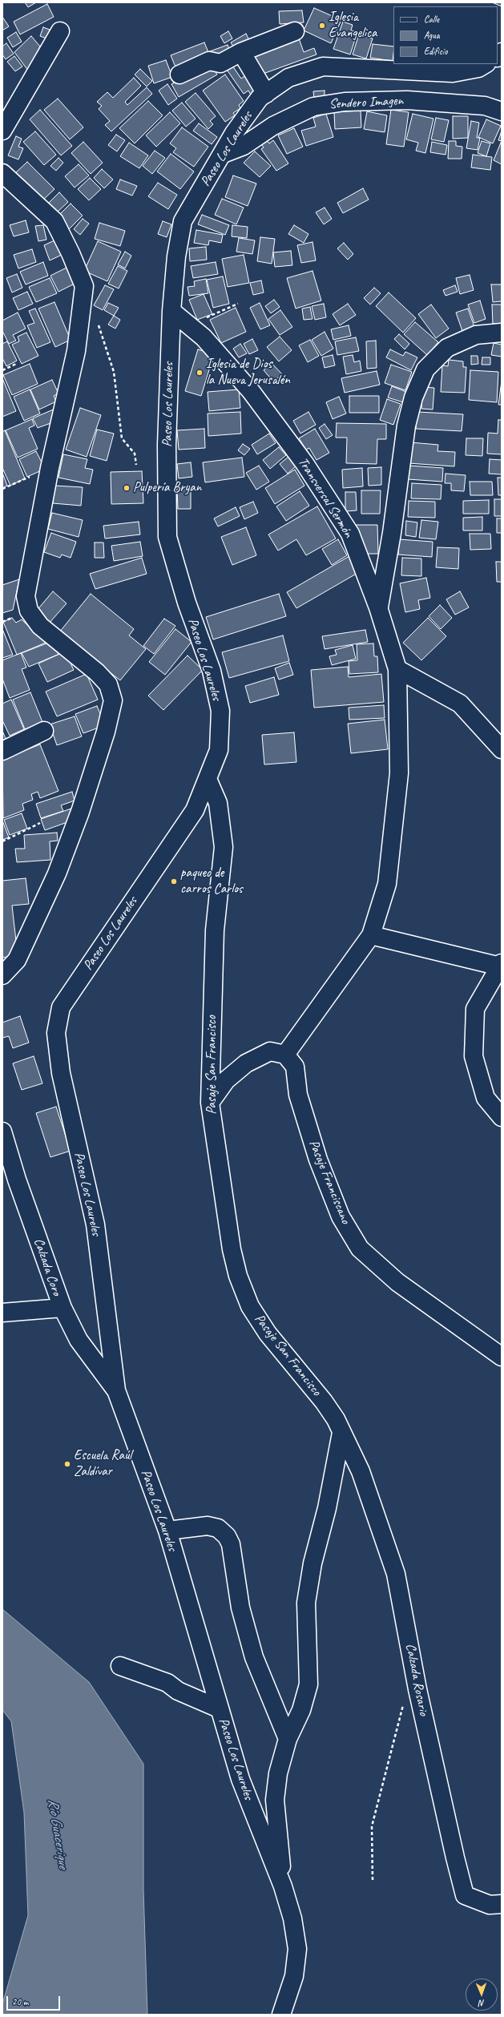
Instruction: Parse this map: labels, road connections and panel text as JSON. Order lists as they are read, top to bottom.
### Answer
{
  "streets": {
    "street": [
      "Sendero Imagen",
      "Paseo Los Laureles",
      "Transversal Sermón",
      "Pasaje San Francisco",
      "Pasaje Franciscano",
      "Calzada Coro",
      "Calzada Rosario"
    ]
  },
  "crossings": [
    ["Sendero Imagen", "Paseo Los Laureles"],
    ["Paseo Los Laureles", "Transversal Sermón"],
    ["Paseo Los Laureles", "Pasaje San Francisco"],
    ["Paseo Los Laureles", "Calzada Coro"],
    ["Transversal Sermón", "Pasaje Franciscano"],
    ["Pasaje San Francisco", "Calzada Rosario"]
  ],
  "water": ["Río Guacerique"],
  "places": [
    "Iglesia Evangelica",
    "Iglesia de Dios la Nueva Jerusalén",
    "Pulpería Bryan",
    "paqueo de carros Carlos",
    "Escuela Raúl Zaldívar"
  ],
  "legend": ["Calle", "Agua", "Edificio"],
  "scale_bar": "20 m",
  "north": "bottom"
}
